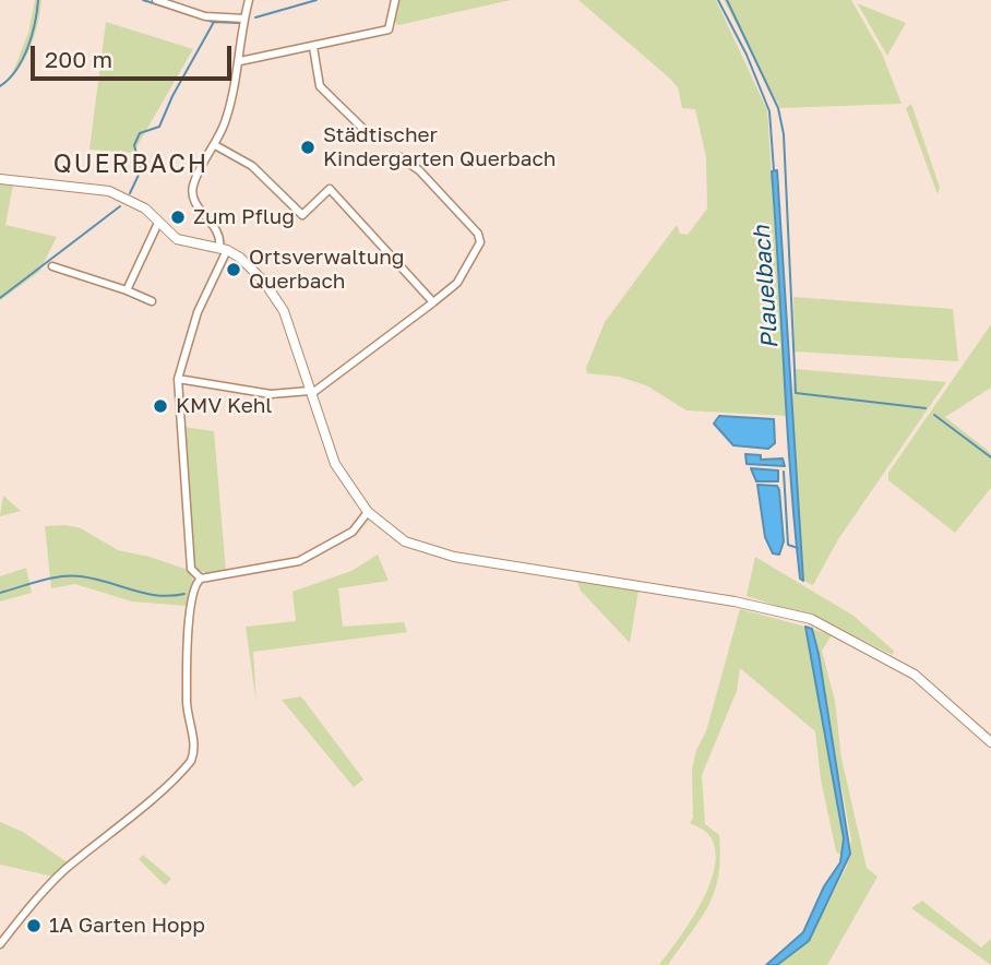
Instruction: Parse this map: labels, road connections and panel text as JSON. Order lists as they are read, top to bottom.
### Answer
{
  "districts": ["QUERBACH"],
  "water": ["Plauelbach"],
  "places": [
    "Städtischer Kindergarten Querbach",
    "Zum Pflug",
    "Ortsverwaltung Querbach",
    "KMV Kehl",
    "1A Garten Hopp"
  ],
  "scale_bar": "200 m"
}
